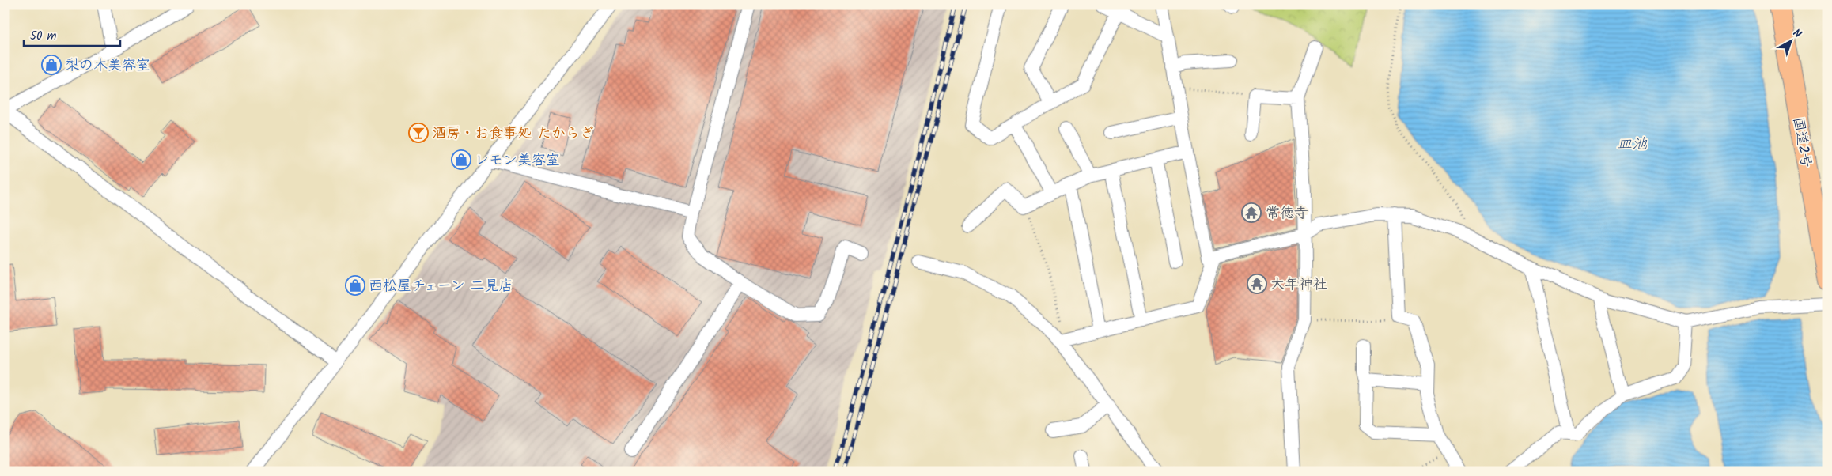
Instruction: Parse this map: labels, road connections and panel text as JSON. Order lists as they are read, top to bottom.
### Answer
{
  "streets": {
    "highway": ["国道2号"]
  },
  "water": ["皿池"],
  "places": {
    "shop": ["梨の木美容室", "レモン美容室", "西松屋チェーン 二見店"],
    "bar": ["酒房・お食事処 たからぎ"],
    "temple": ["常徳寺", "大年神社"]
  },
  "scale_bar": "50 m",
  "north": "top right"
}
